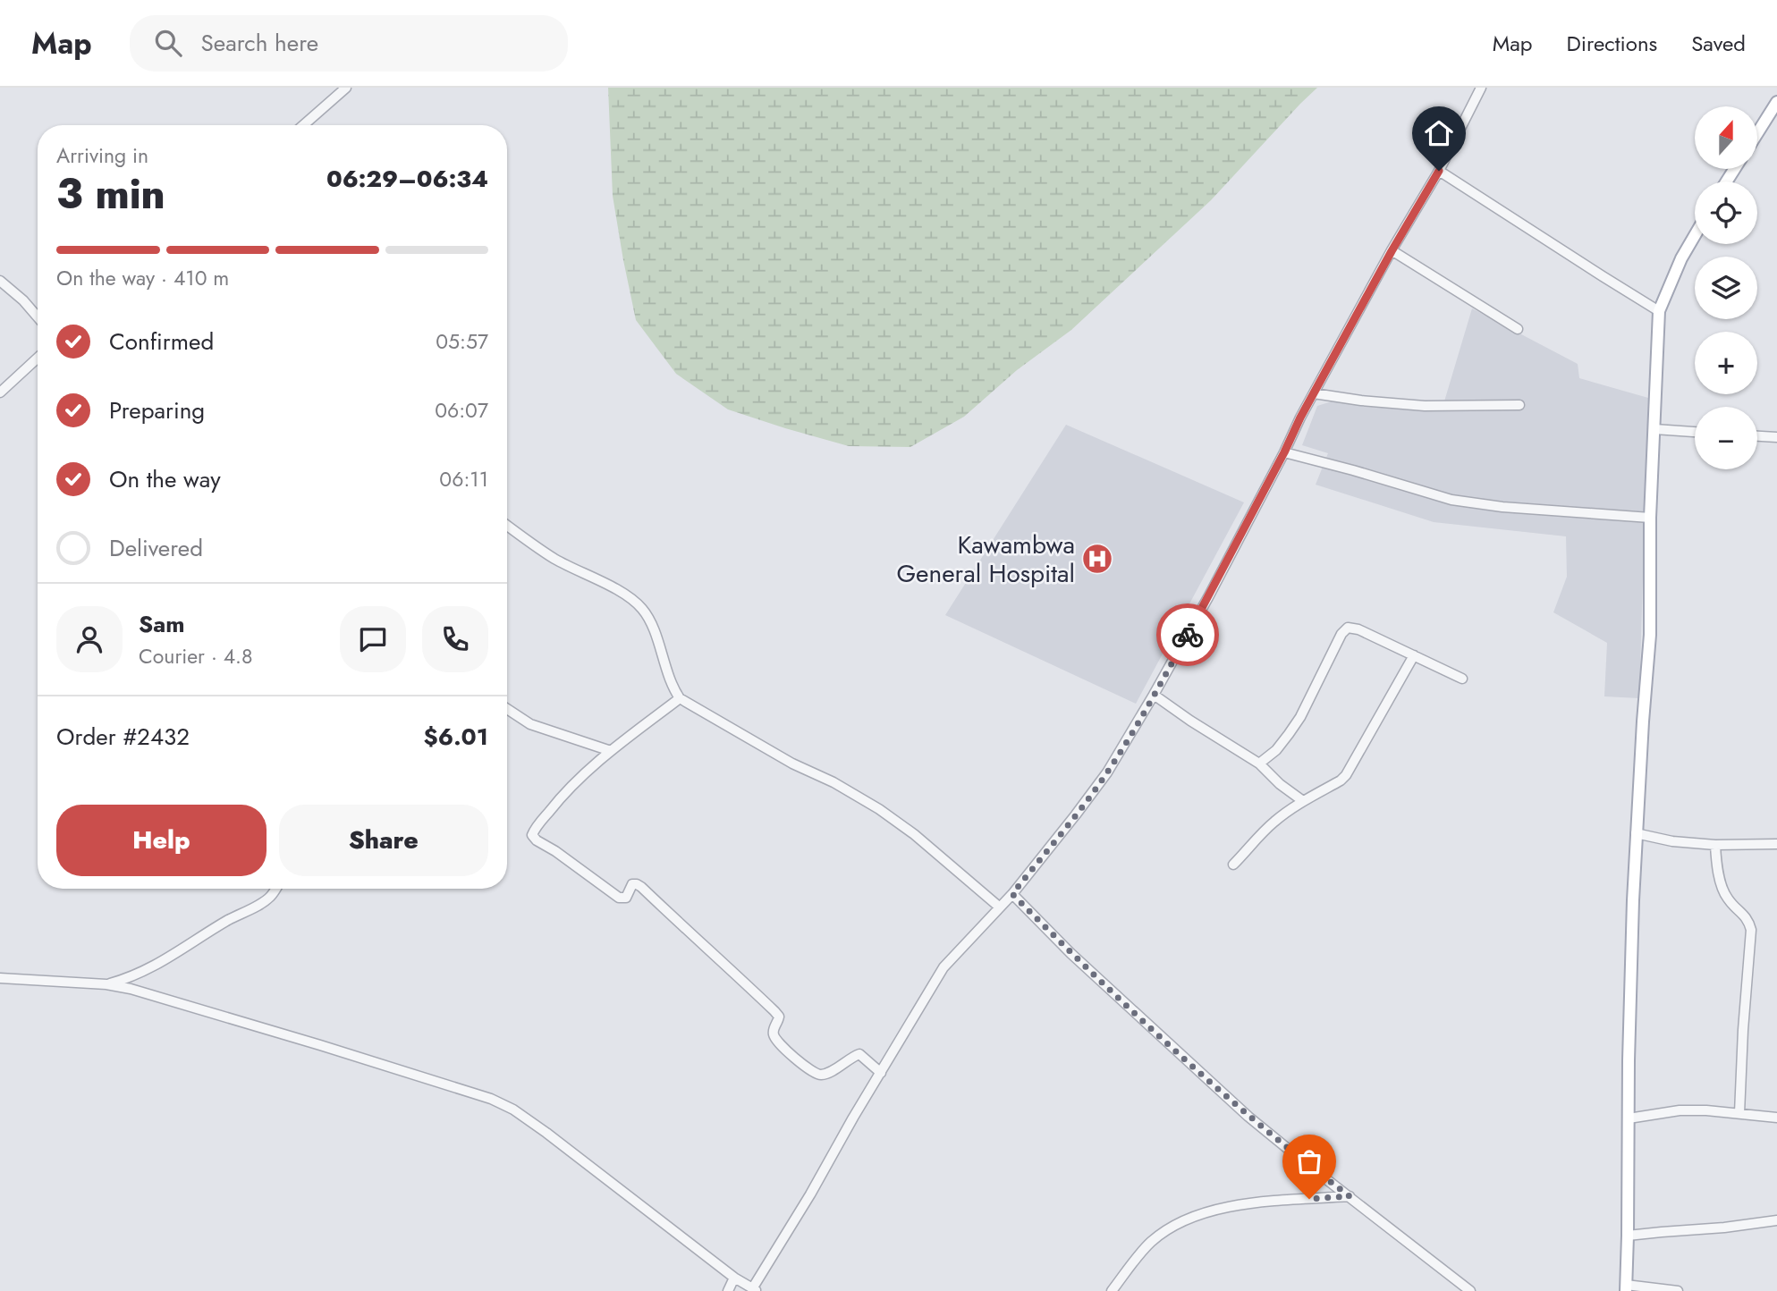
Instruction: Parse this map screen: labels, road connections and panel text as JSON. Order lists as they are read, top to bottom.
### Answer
{
  "places": {
    "hospital": ["Kawambwa General Hospital"]
  },
  "north": "top",
  "page": {
    "header": "Map",
    "search": "Search here",
    "nav": ["Map", "Directions", "Saved"],
    "map_buttons": ["+", "−"],
    "heading": ["3 min", "Arriving in", "06:29–06:34"],
    "panel": [
      "Sam",
      "Courier · 4.8",
      "Order #2432",
      "$6.01"
    ],
    "bar": "On the way · 410 m",
    "list": [
      ["Confirmed", "05:57"],
      ["Preparing", "06:07"],
      ["On the way", "06:11"],
      "Delivered"
    ],
    "buttons": ["Help", "Share"]
  }
}
